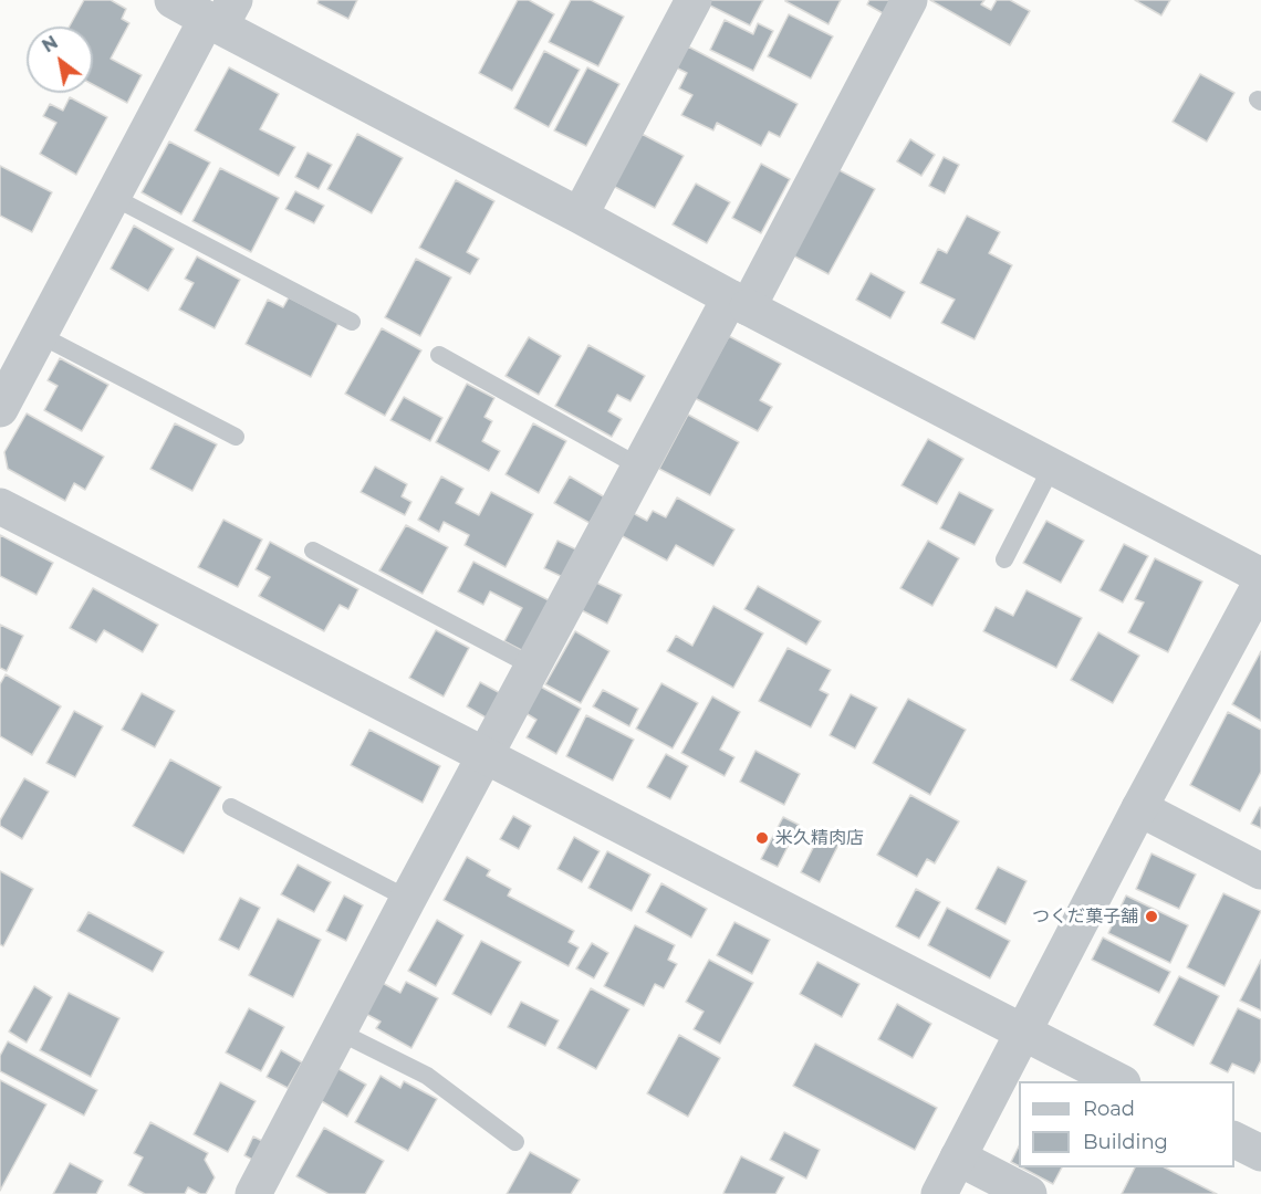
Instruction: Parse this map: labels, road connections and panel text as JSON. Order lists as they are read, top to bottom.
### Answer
{
  "places": ["米久精肉店", "つくだ菓子舗"],
  "legend": ["Road", "Building"],
  "north": "top left"
}
